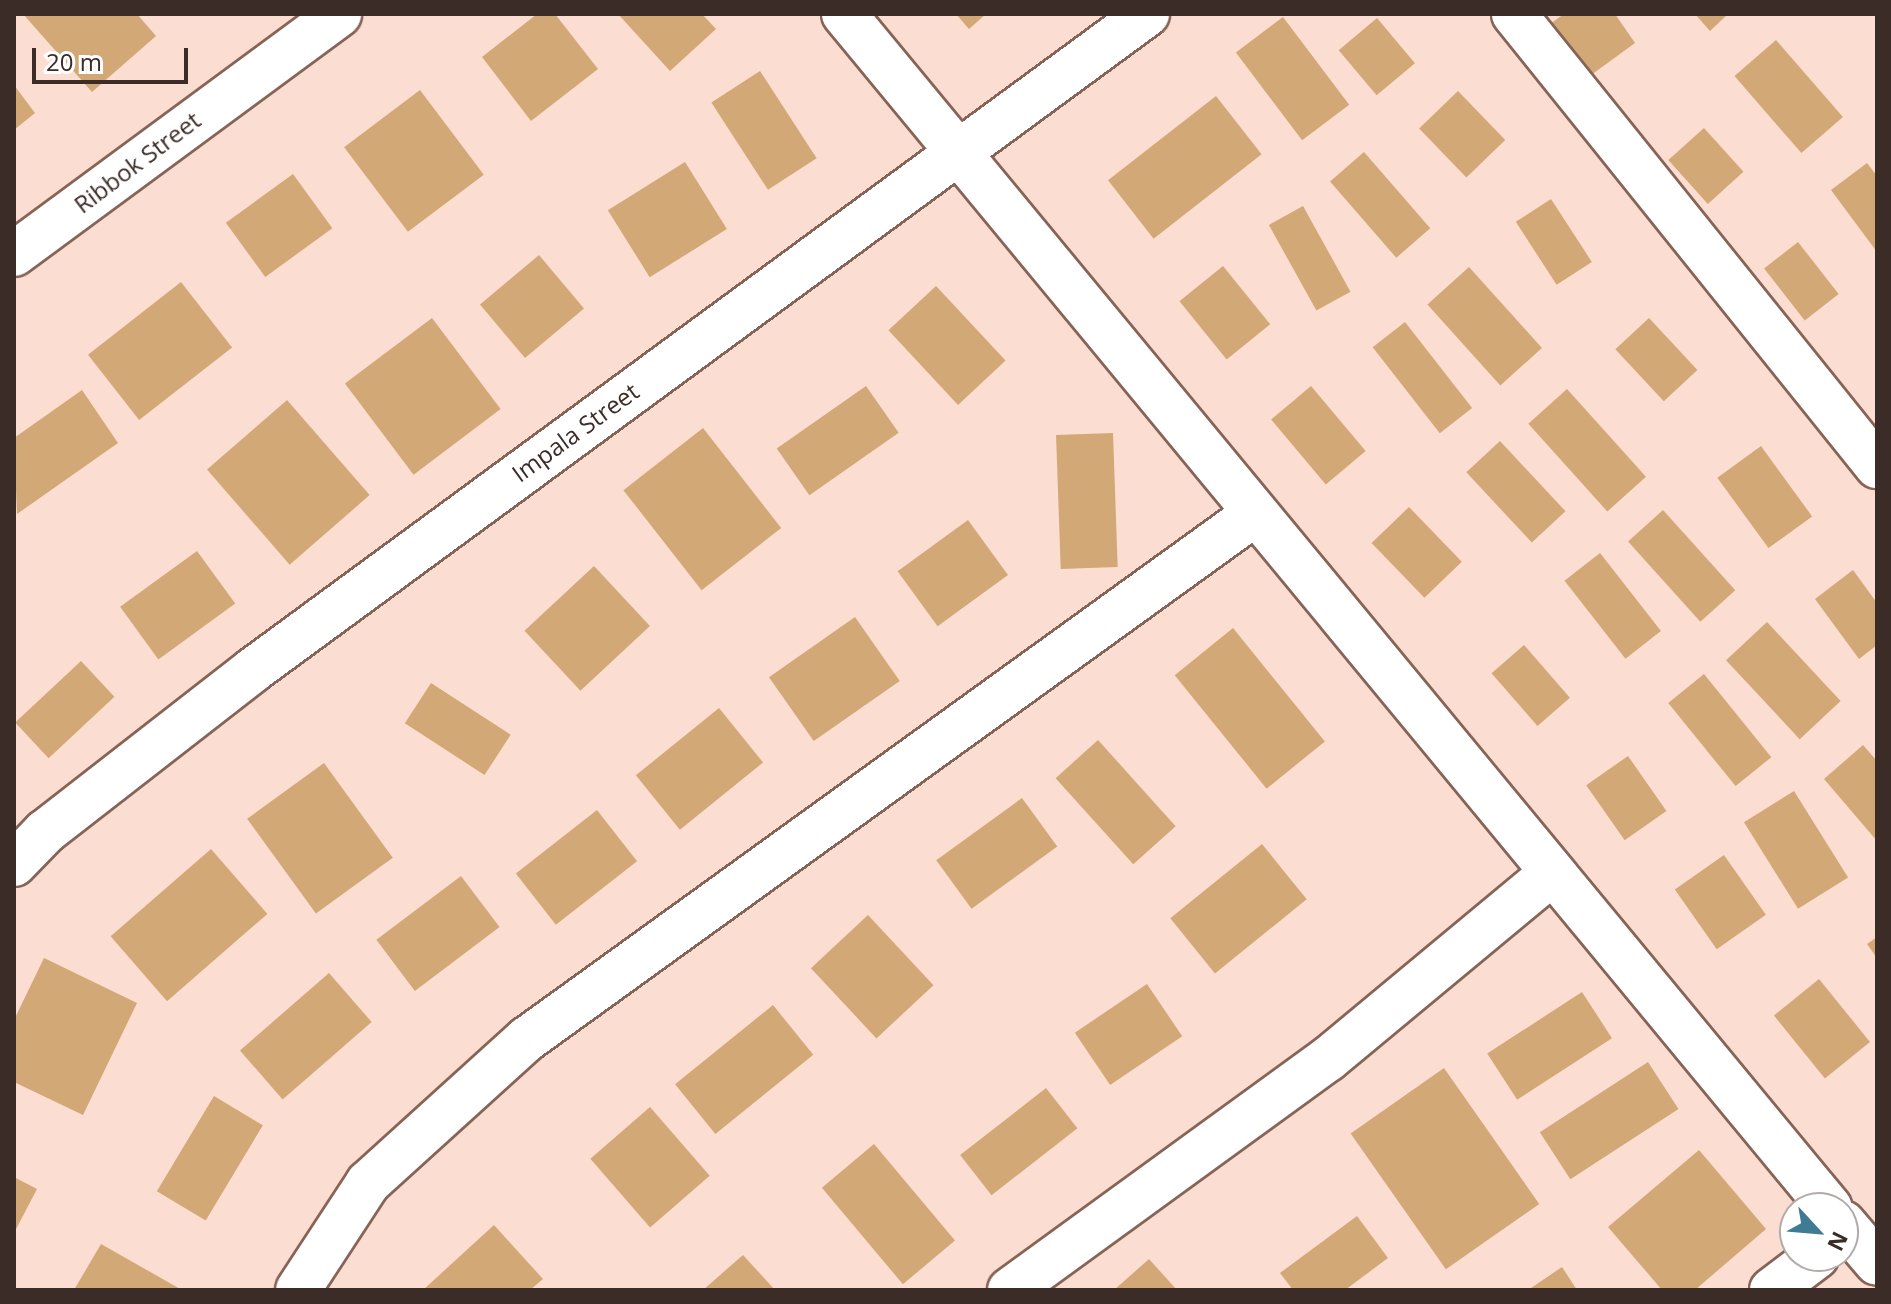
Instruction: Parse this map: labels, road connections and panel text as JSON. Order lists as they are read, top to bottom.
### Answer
{
  "streets": {
    "street": ["Ribbok Street", "Impala Street"]
  },
  "scale_bar": "20 m",
  "north": "bottom right"
}
